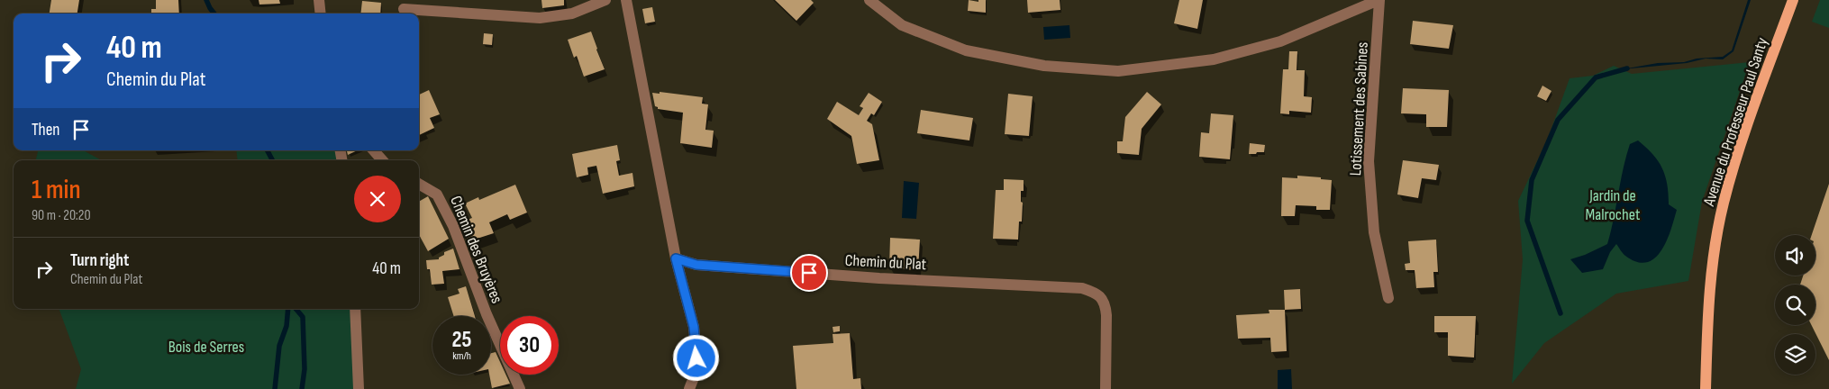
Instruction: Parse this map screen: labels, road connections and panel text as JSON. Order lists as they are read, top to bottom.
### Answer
{
  "streets": {
    "main road": ["Avenue du Professeur Paul Santy"],
    "street": ["Lotissement des Sabines", "Chemin des Bruyères", "Chemin du Plat"]
  },
  "parks": ["Jardin de Malrochet", "Bois de Serres"],
  "page": {
    "turn": ["40 m", "Chemin du Plat"],
    "then": "Then",
    "heading": ["1 min", "90 m · 20:20"],
    "list": [
      {
        "name": "Turn right",
        "note": "Chemin du Plat",
        "value": "40 m"
      }
    ],
    "speed": "25 km/h",
    "limit": "30"
  }
}
